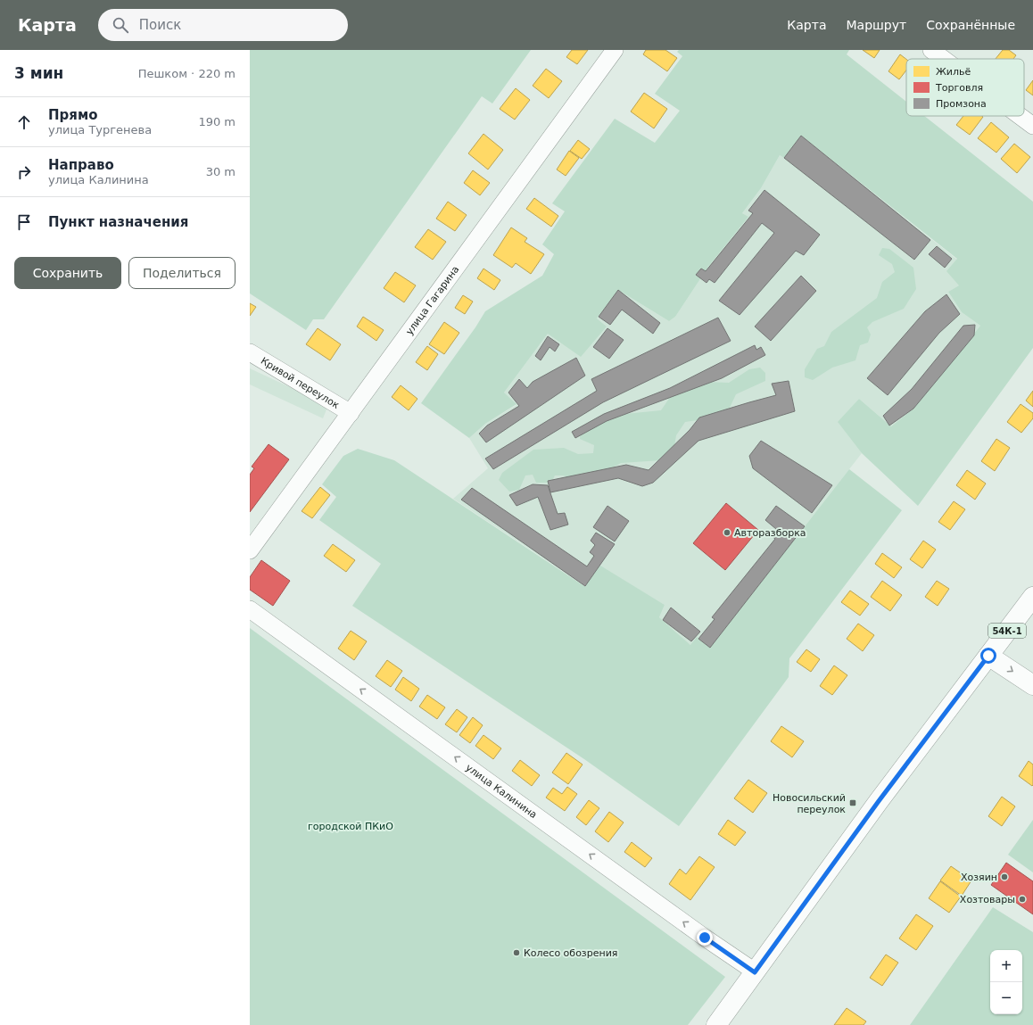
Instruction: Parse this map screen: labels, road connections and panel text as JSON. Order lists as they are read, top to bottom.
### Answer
{
  "streets": {
    "main road": ["54К-1"],
    "street": ["улица Гагарина", "Кривой переулок", "улица Калинина"]
  },
  "crossings": [
    ["улица Гагарина", "Кривой переулок"],
    ["54К-1", "улица Калинина"]
  ],
  "one_way": ["улица Калинина"],
  "parks": ["городской ПКиО"],
  "places": {
    "other": [
      "Авторазборка",
      "Хозяин",
      "Хозтовары",
      "Колесо обозрения"
    ],
    "transit": ["Новосильский переулок"]
  },
  "legend": ["Жильё", "Торговля", "Промзона"],
  "page": {
    "header": "Карта",
    "search": "Поиск",
    "nav": ["Карта", "Маршрут", "Сохранённые"],
    "heading": ["3 мин", "Пешком · 220 m"],
    "list": [
      ["Прямо", "улица Тургенева", "190 m"],
      ["Направо", "улица Калинина", "30 m"],
      "Пункт назначения"
    ],
    "buttons": ["Сохранить", "Поделиться"],
    "map_buttons": ["+", "−"]
  }
}
